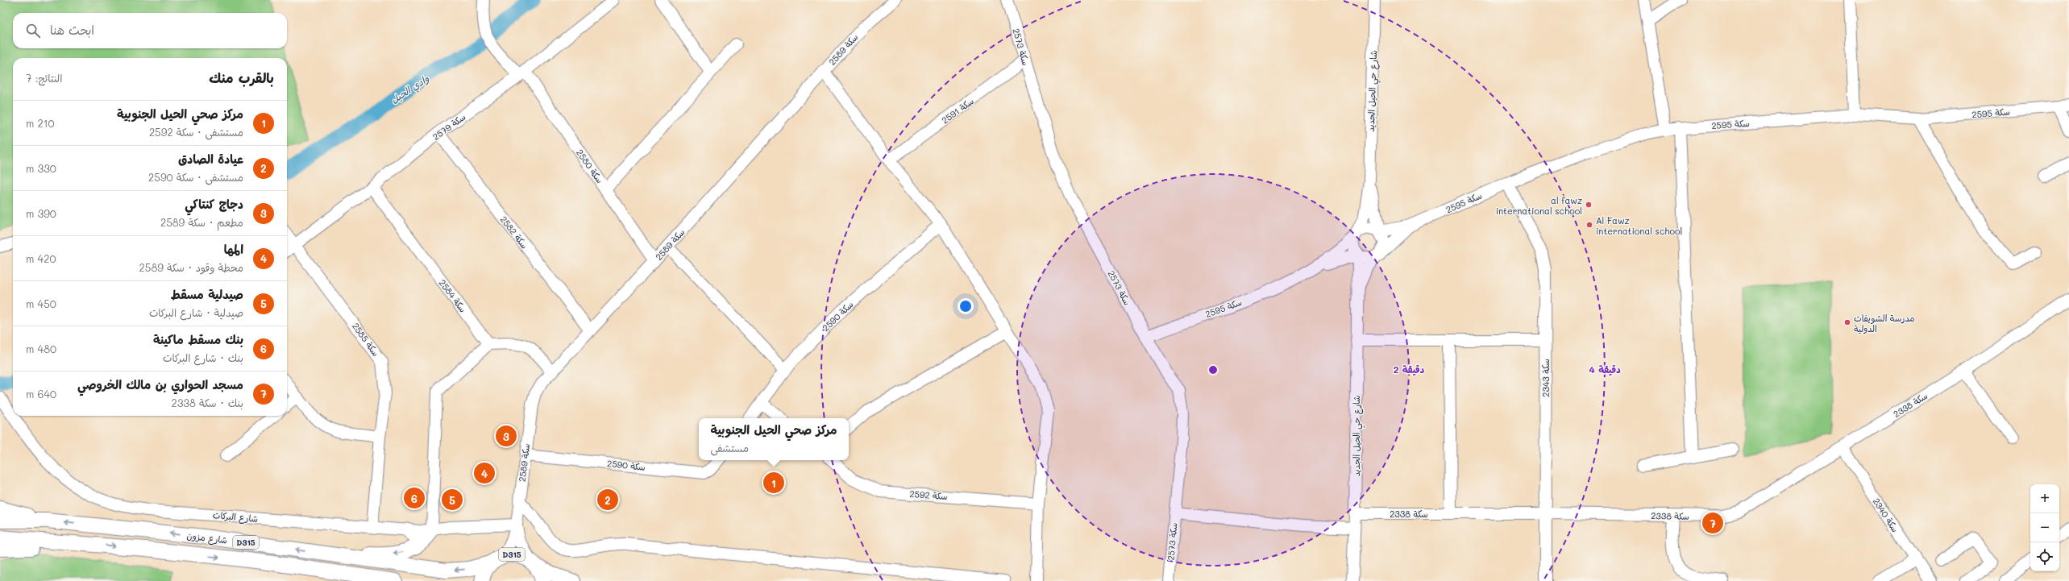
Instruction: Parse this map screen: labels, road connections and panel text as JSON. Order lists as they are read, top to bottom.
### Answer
{
  "streets": {
    "main road": ["شارع مزون", "D315"],
    "street": [
      "سكة 2573",
      "سكة 2589",
      "شارع حي الحيل الجديد",
      "سكة 2591",
      "سكة 2595",
      "سكة 2579",
      "سكة 2580",
      "سكة 2582",
      "سكة 2584",
      "سكة 2590",
      "سكة 2585",
      "سكة 2343",
      "سكة 2338",
      "سكة 2592",
      "سكة 2340",
      "شارع البركات"
    ]
  },
  "crossings": [
    ["سكة 2573", "سكة 2591"],
    ["سكة 2573", "سكة 2595"],
    ["سكة 2589", "سكة 2580"],
    ["سكة 2589", "سكة 2582"],
    ["سكة 2589", "سكة 2590"],
    ["سكة 2589", "شارع البركات"],
    ["سكة 2589", "D315"],
    ["شارع حي الحيل الجديد", "سكة 2595"],
    ["شارع حي الحيل الجديد", "سكة 2338"],
    ["سكة 2595", "سكة 2343"],
    ["سكة 2579", "سكة 2580"],
    ["سكة 2579", "سكة 2582"],
    ["سكة 2579", "سكة 2584"],
    ["سكة 2579", "سكة 2585"],
    ["سكة 2585", "شارع البركات"],
    ["سكة 2343", "سكة 2338"],
    ["سكة 2338", "سكة 2340"],
    ["شارع مزون", "D315"]
  ],
  "water": ["وادي الحيل"],
  "places": ["al fawz international school", "Al Fawz international school", "مدرسة الشويفات الدولية"],
  "page": {
    "search": "ابحث هنا",
    "heading": ["بالقرب منك", "النتائج: 7"],
    "list": [
      {
        "mark": "1",
        "name": "مركز صحي الحيل الجنوبية",
        "note": "مستشفى · سكة 2592",
        "value": "210 m"
      },
      {
        "mark": "2",
        "name": "عيادة الصادق",
        "note": "مستشفى · سكة 2590",
        "value": "330 m"
      },
      {
        "mark": "3",
        "name": "دجاج كنتاكي",
        "note": "مطعم · سكة 2589",
        "value": "390 m"
      },
      {
        "mark": "4",
        "name": "المها",
        "note": "محطة وقود · سكة 2589",
        "value": "420 m"
      },
      {
        "mark": "5",
        "name": "صيدلية مسقط",
        "note": "صيدلية · شارع البركات",
        "value": "450 m"
      },
      {
        "mark": "6",
        "name": "بنك مسقط ماكينة",
        "note": "بنك · شارع البركات",
        "value": "480 m"
      },
      {
        "mark": "7",
        "name": "مسجد الحواري بن مالك الخروصي",
        "note": "بنك · سكة 2338",
        "value": "640 m"
      }
    ],
    "popup": ["مركز صحي الحيل الجنوبية", "مستشفى"],
    "pins": [
      "3",
      "4",
      "1",
      "6",
      "2",
      "5",
      "7"
    ],
    "map_buttons": ["+", "−"]
  },
  "rings": ["2 دقيقة", "4 دقيقة"]
}
